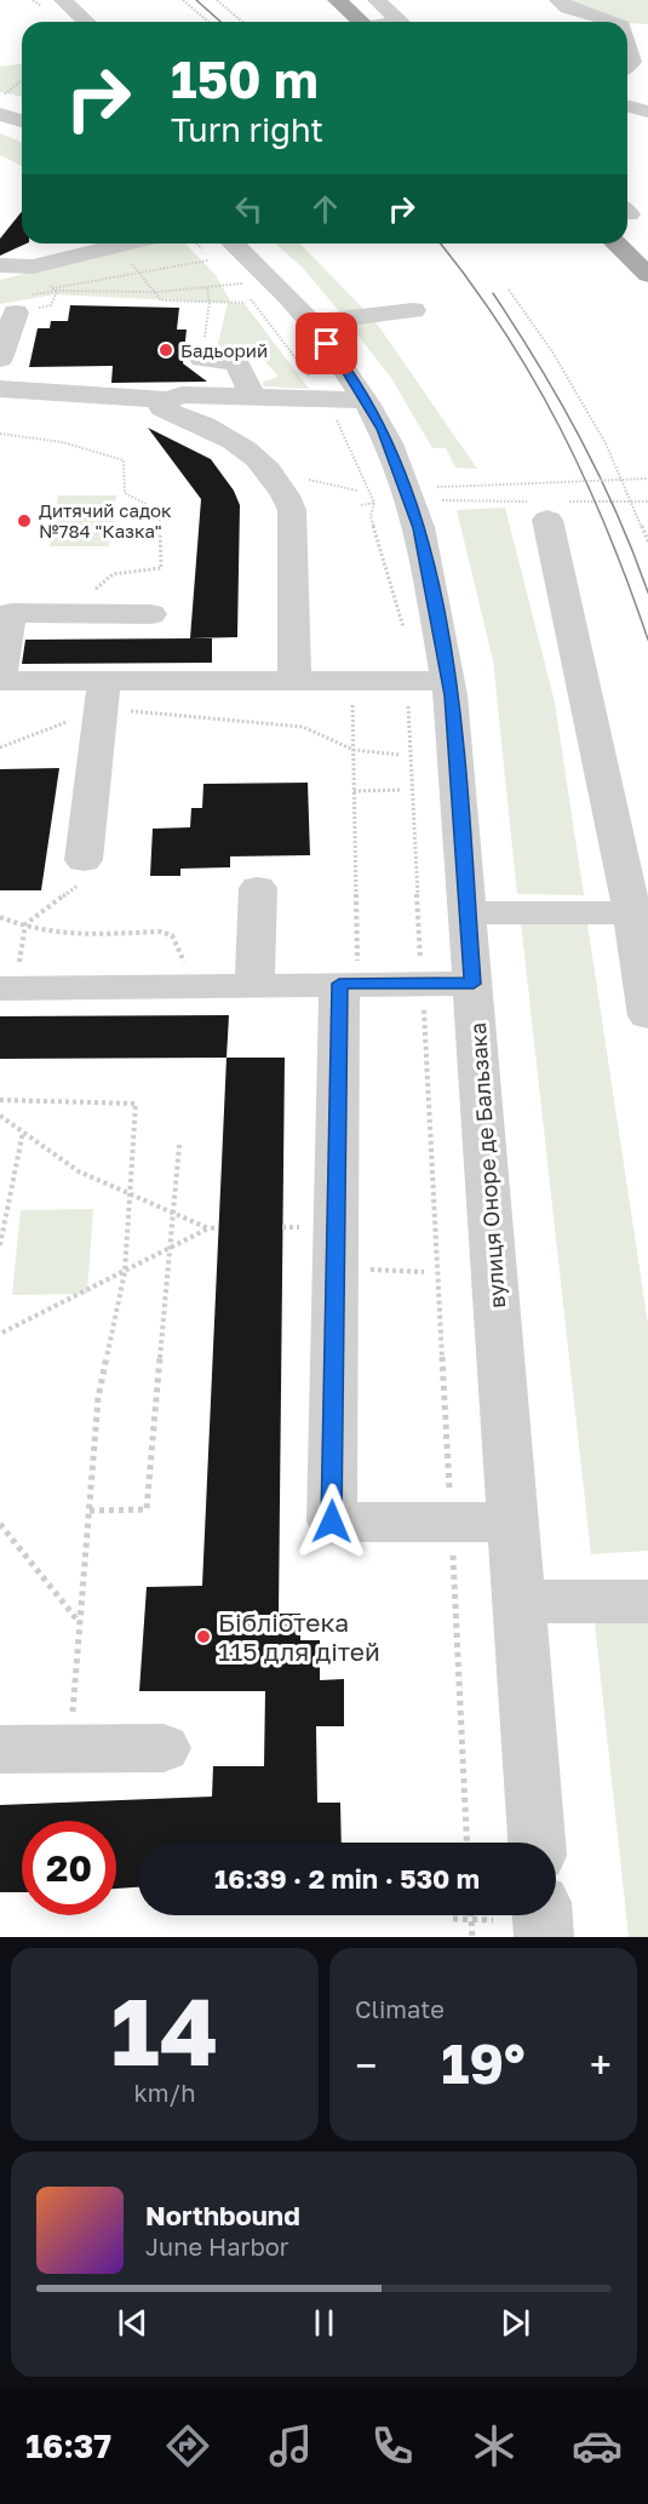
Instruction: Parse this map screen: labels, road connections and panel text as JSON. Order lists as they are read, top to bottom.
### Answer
{
  "streets": {
    "street": ["вулиця Оноре де Бальзака"]
  },
  "places": ["Бадьорий", "Дитячий садок №784 \"Казка\"", "Бібліотека 115 для дітей"],
  "page": {
    "turn": ["150 m", "Turn right"],
    "limit": "20",
    "trip": "16:39 · 2 min · 530 m",
    "tile": [
      ["14", "km/h"],
      "Climate"
    ],
    "heat": ["−", "19°", "+"],
    "song": ["Northbound", "June Harbor"],
    "tabs": "16:37"
  }
}
